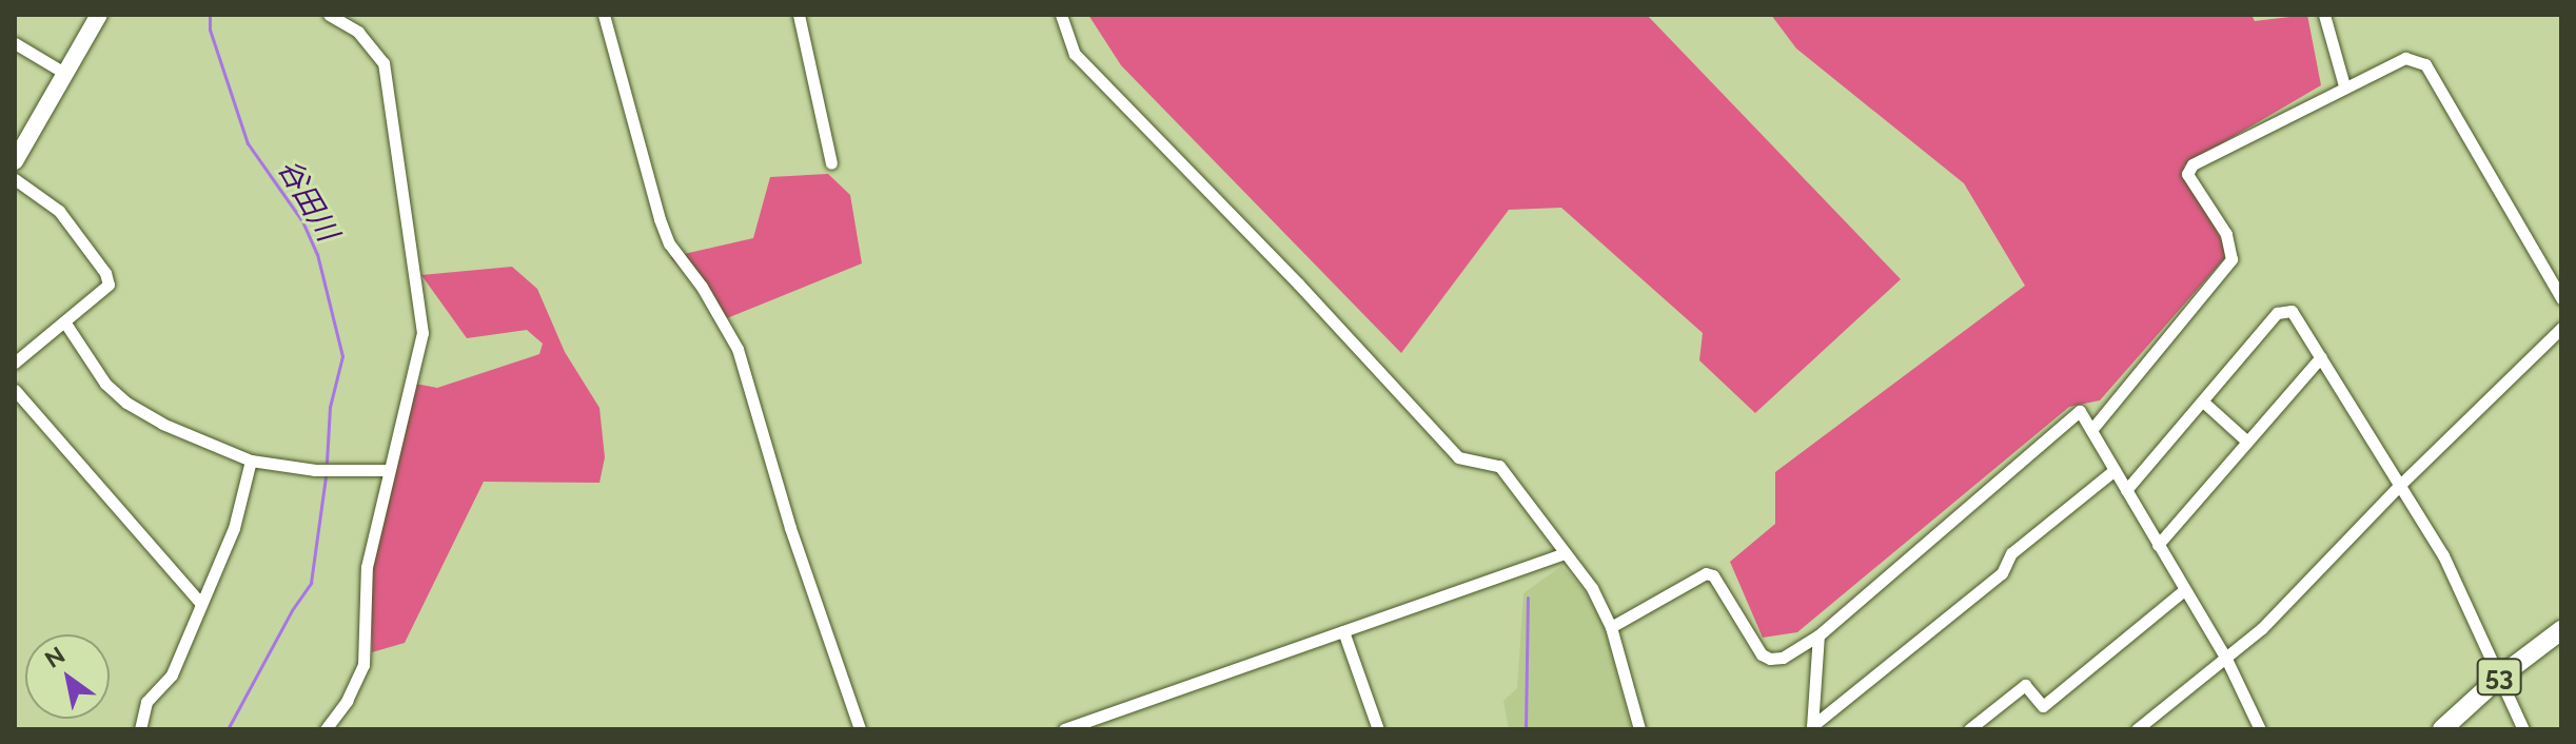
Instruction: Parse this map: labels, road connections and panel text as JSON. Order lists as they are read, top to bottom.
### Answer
{
  "streets": {
    "main road": ["53"]
  },
  "water": ["谷田川"],
  "north": "top left"
}
